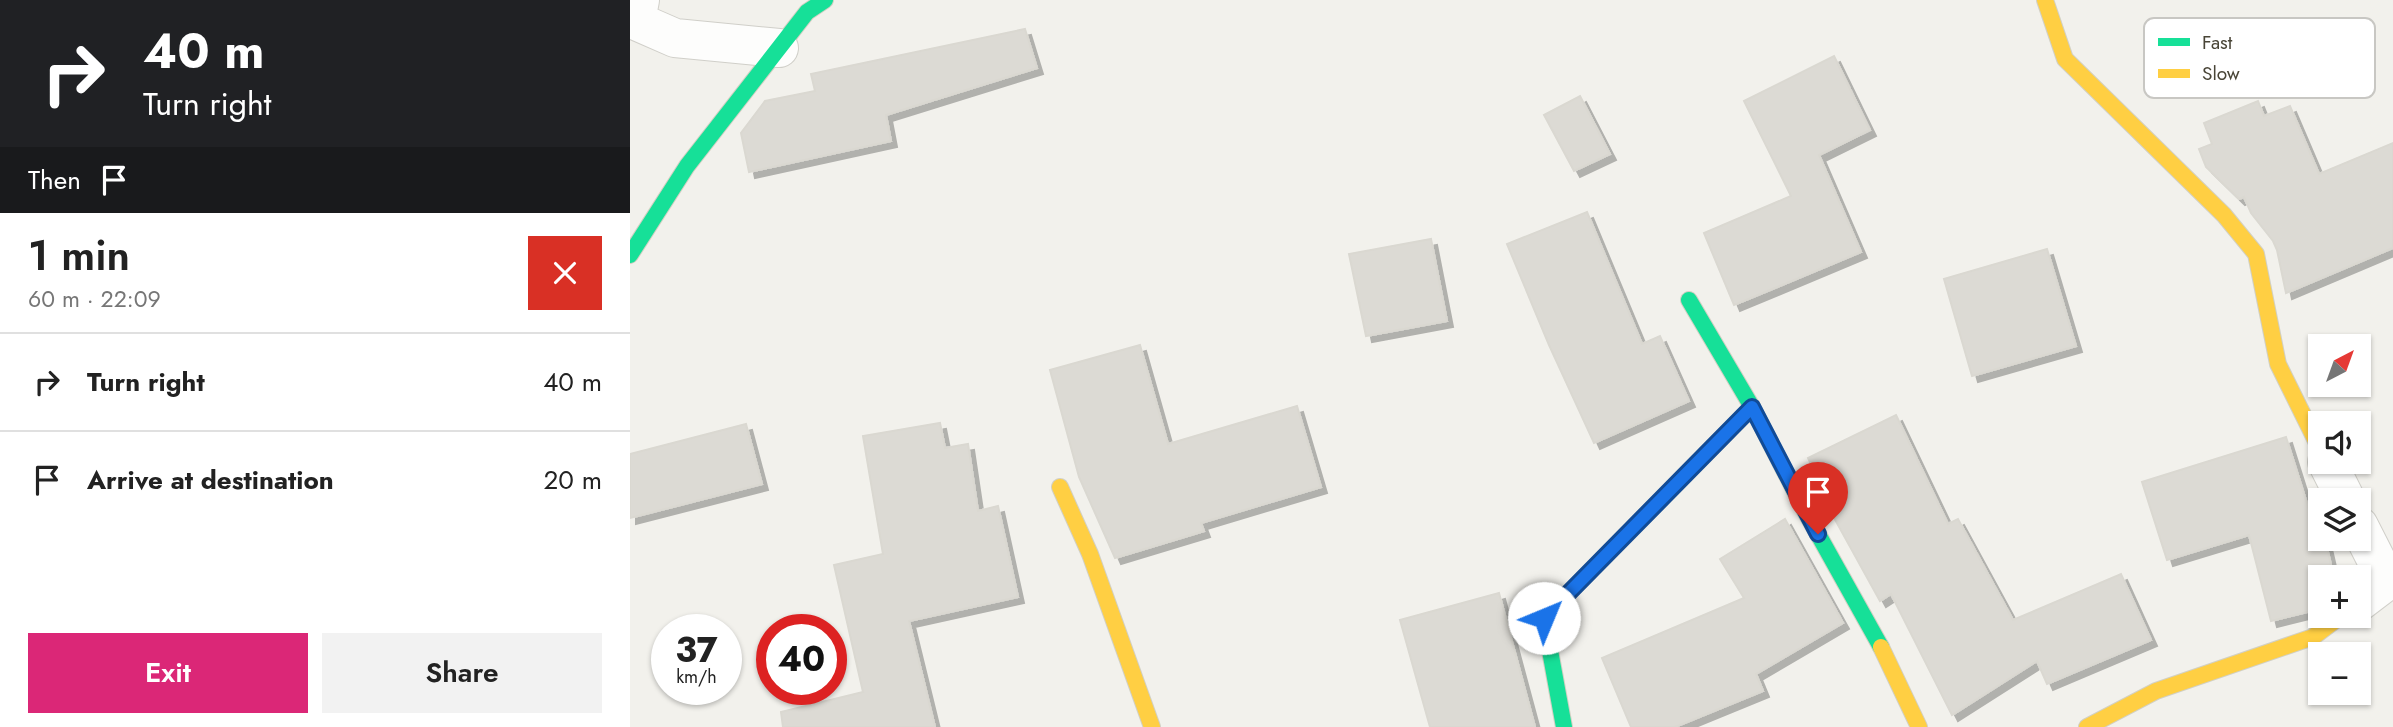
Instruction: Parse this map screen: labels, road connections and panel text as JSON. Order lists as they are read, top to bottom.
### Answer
{
  "legend": ["Fast", "Slow"],
  "north": "top right",
  "page": {
    "turn": ["40 m", "Turn right"],
    "then": "Then",
    "heading": ["1 min", "60 m · 22:09"],
    "list": [
      {
        "name": "Turn right",
        "value": "40 m"
      },
      {
        "name": "Arrive at destination",
        "value": "20 m"
      }
    ],
    "map_buttons": ["+", "−"],
    "speed": "37 km/h",
    "limit": "40",
    "buttons": ["Exit", "Share"]
  }
}
